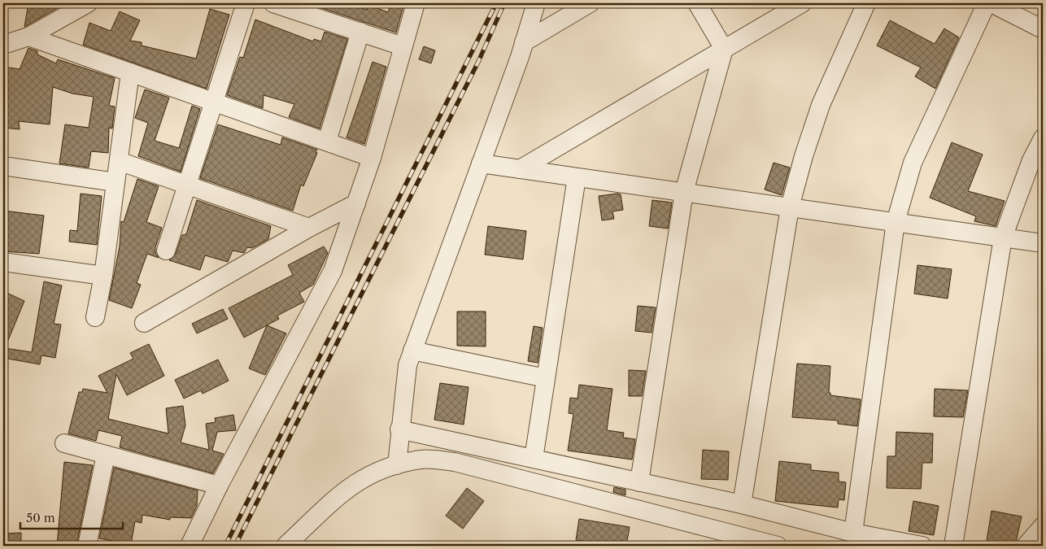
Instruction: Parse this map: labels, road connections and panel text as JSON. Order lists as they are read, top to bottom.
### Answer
{
  "scale_bar": "50 m"
}
